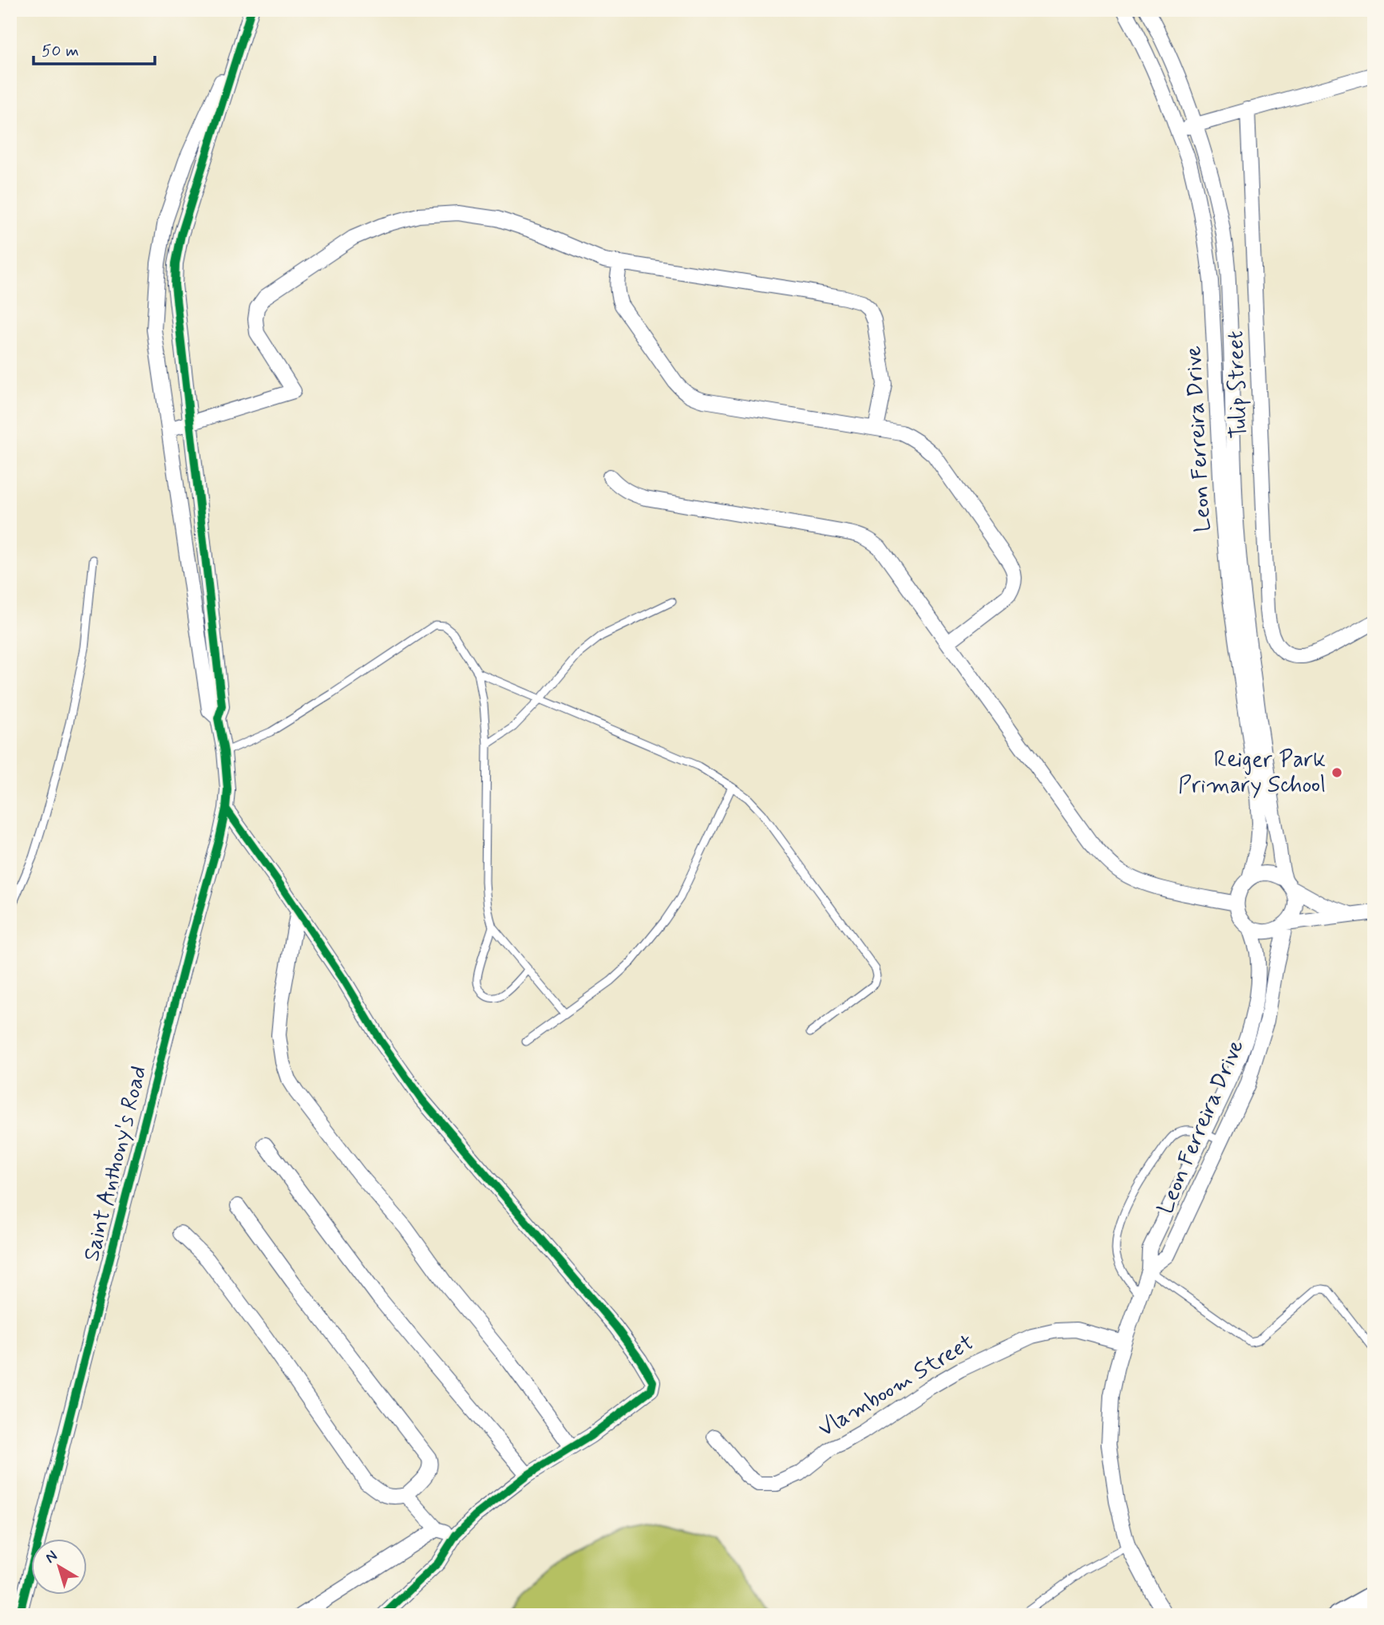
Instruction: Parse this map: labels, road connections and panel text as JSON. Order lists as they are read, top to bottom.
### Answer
{
  "streets": {
    "street": [
      "Tulip Street",
      "Leon Ferreira Drive",
      "Saint Anthony's Road",
      "Vlamboom Street"
    ]
  },
  "crossings": [
    ["Leon Ferreira Drive", "Vlamboom Street"]
  ],
  "places": ["Reiger Park Primary School"],
  "scale_bar": "50 m",
  "north": "top left"
}
